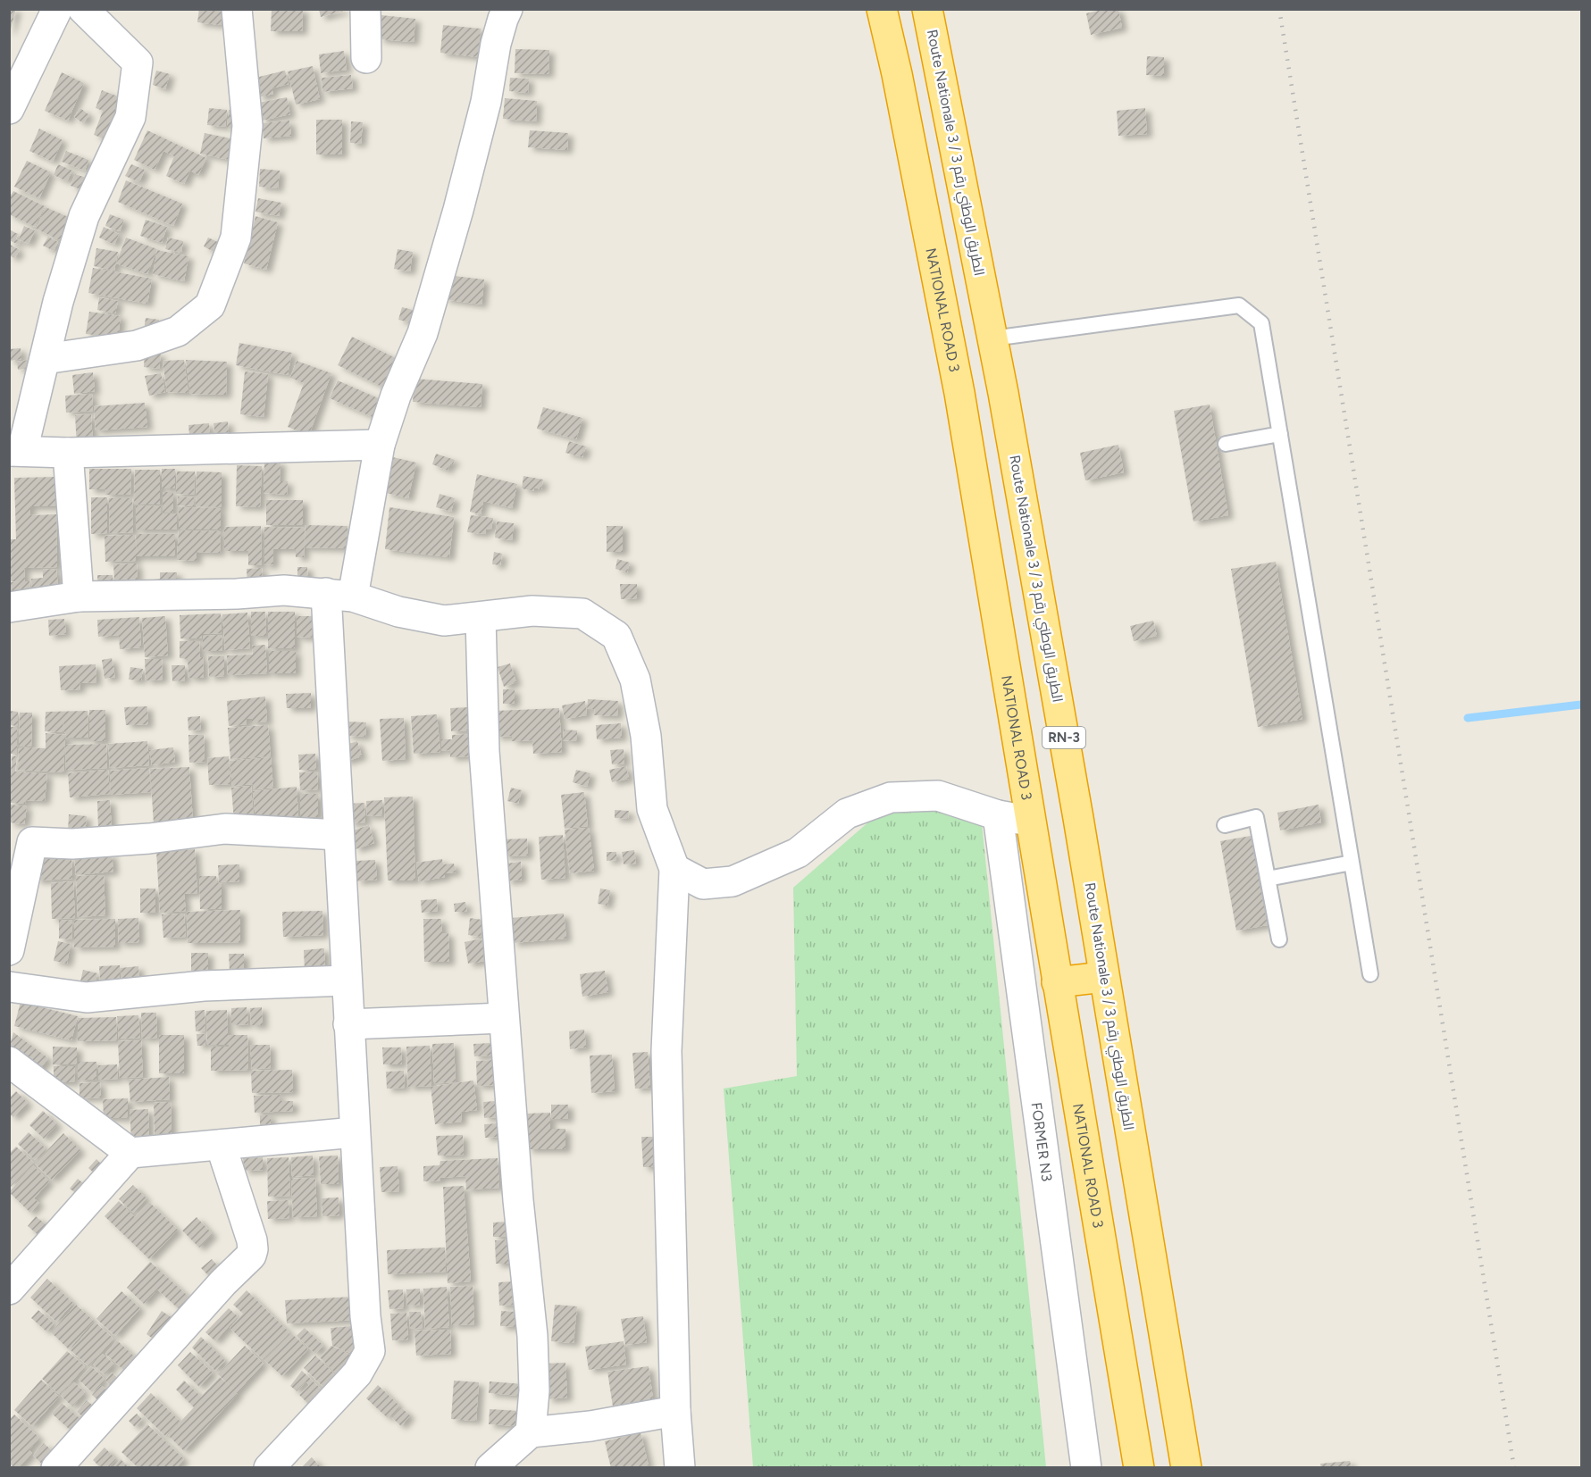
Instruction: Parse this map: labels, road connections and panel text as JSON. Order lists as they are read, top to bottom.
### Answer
{
  "streets": {
    "highway": ["Route Nationale 3 / الطريق الوطني رقم 3", "NATIONAL ROAD 3", "RN-3"],
    "street": ["FORMER N3"]
  }
}
